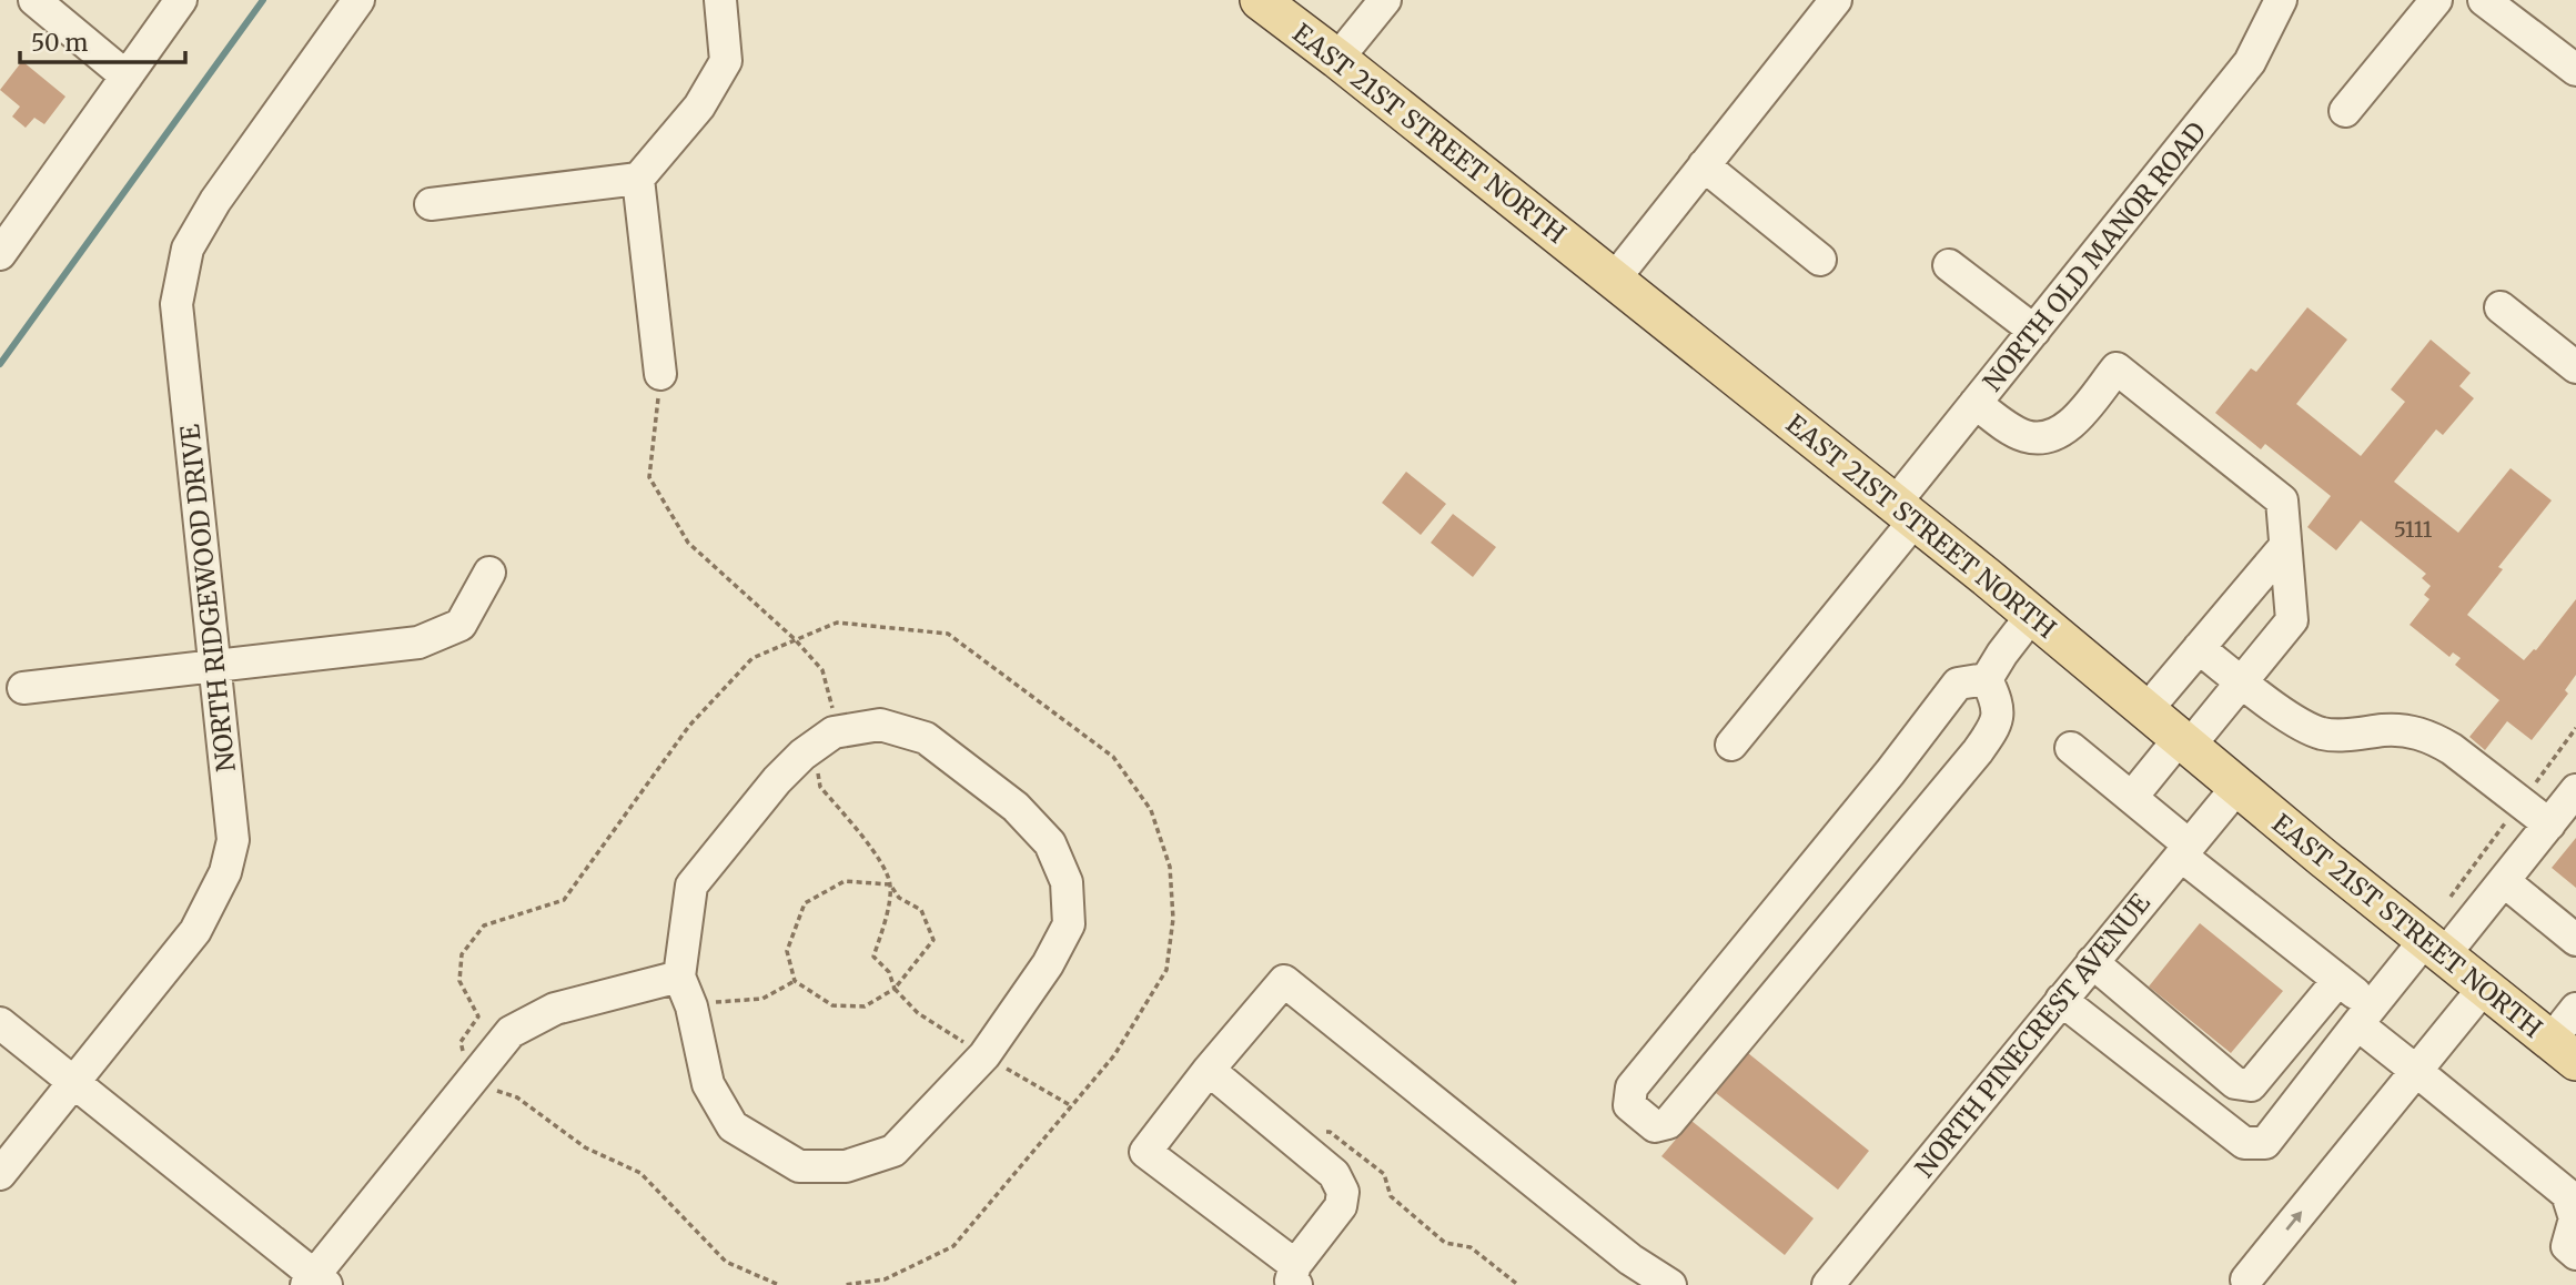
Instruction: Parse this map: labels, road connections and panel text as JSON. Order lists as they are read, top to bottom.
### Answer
{
  "streets": {
    "main road": ["EAST 21ST STREET NORTH"],
    "street": ["NORTH OLD MANOR ROAD", "NORTH RIDGEWOOD DRIVE", "NORTH PINECREST AVENUE"]
  },
  "crossings": [
    ["EAST 21ST STREET NORTH", "NORTH OLD MANOR ROAD"],
    ["EAST 21ST STREET NORTH", "NORTH PINECREST AVENUE"]
  ],
  "house_numbers": ["5111"],
  "scale_bar": "50 m"
}
